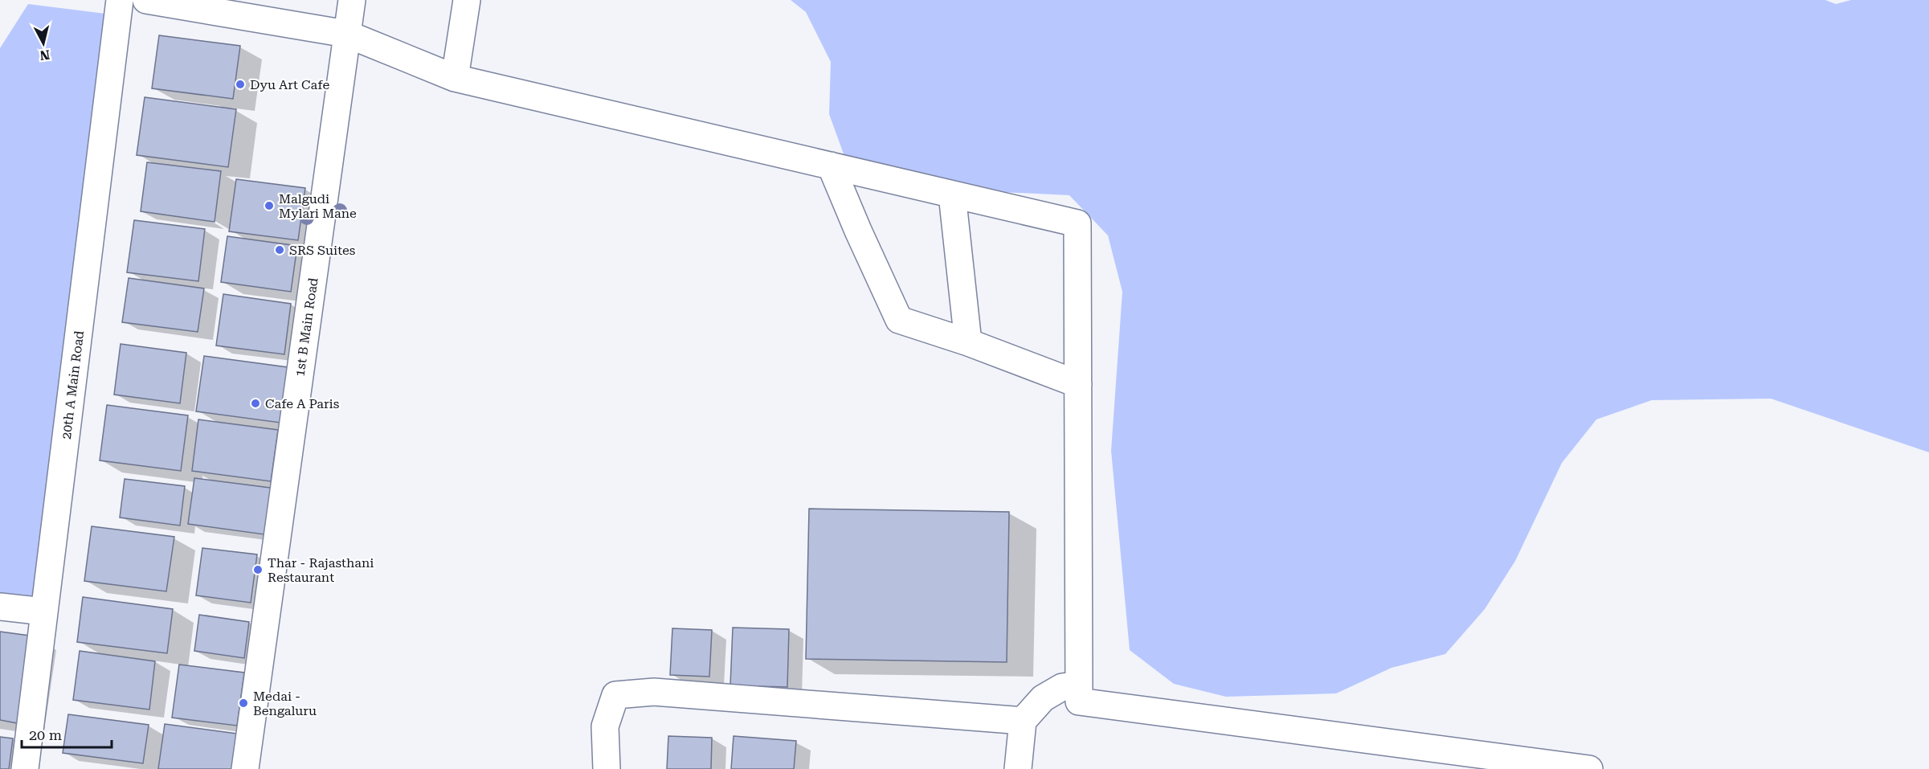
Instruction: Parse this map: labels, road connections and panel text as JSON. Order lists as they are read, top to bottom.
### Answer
{
  "streets": {
    "street": ["1st B Main Road", "20th A Main Road"]
  },
  "places": [
    "Dyu Art Cafe",
    "Malgudi Mylari Mane",
    "SRS Suites",
    "Cafe A Paris",
    "Thar - Rajasthani Restaurant",
    "Medai - Bengaluru"
  ],
  "scale_bar": "20 m",
  "north": "bottom"
}
